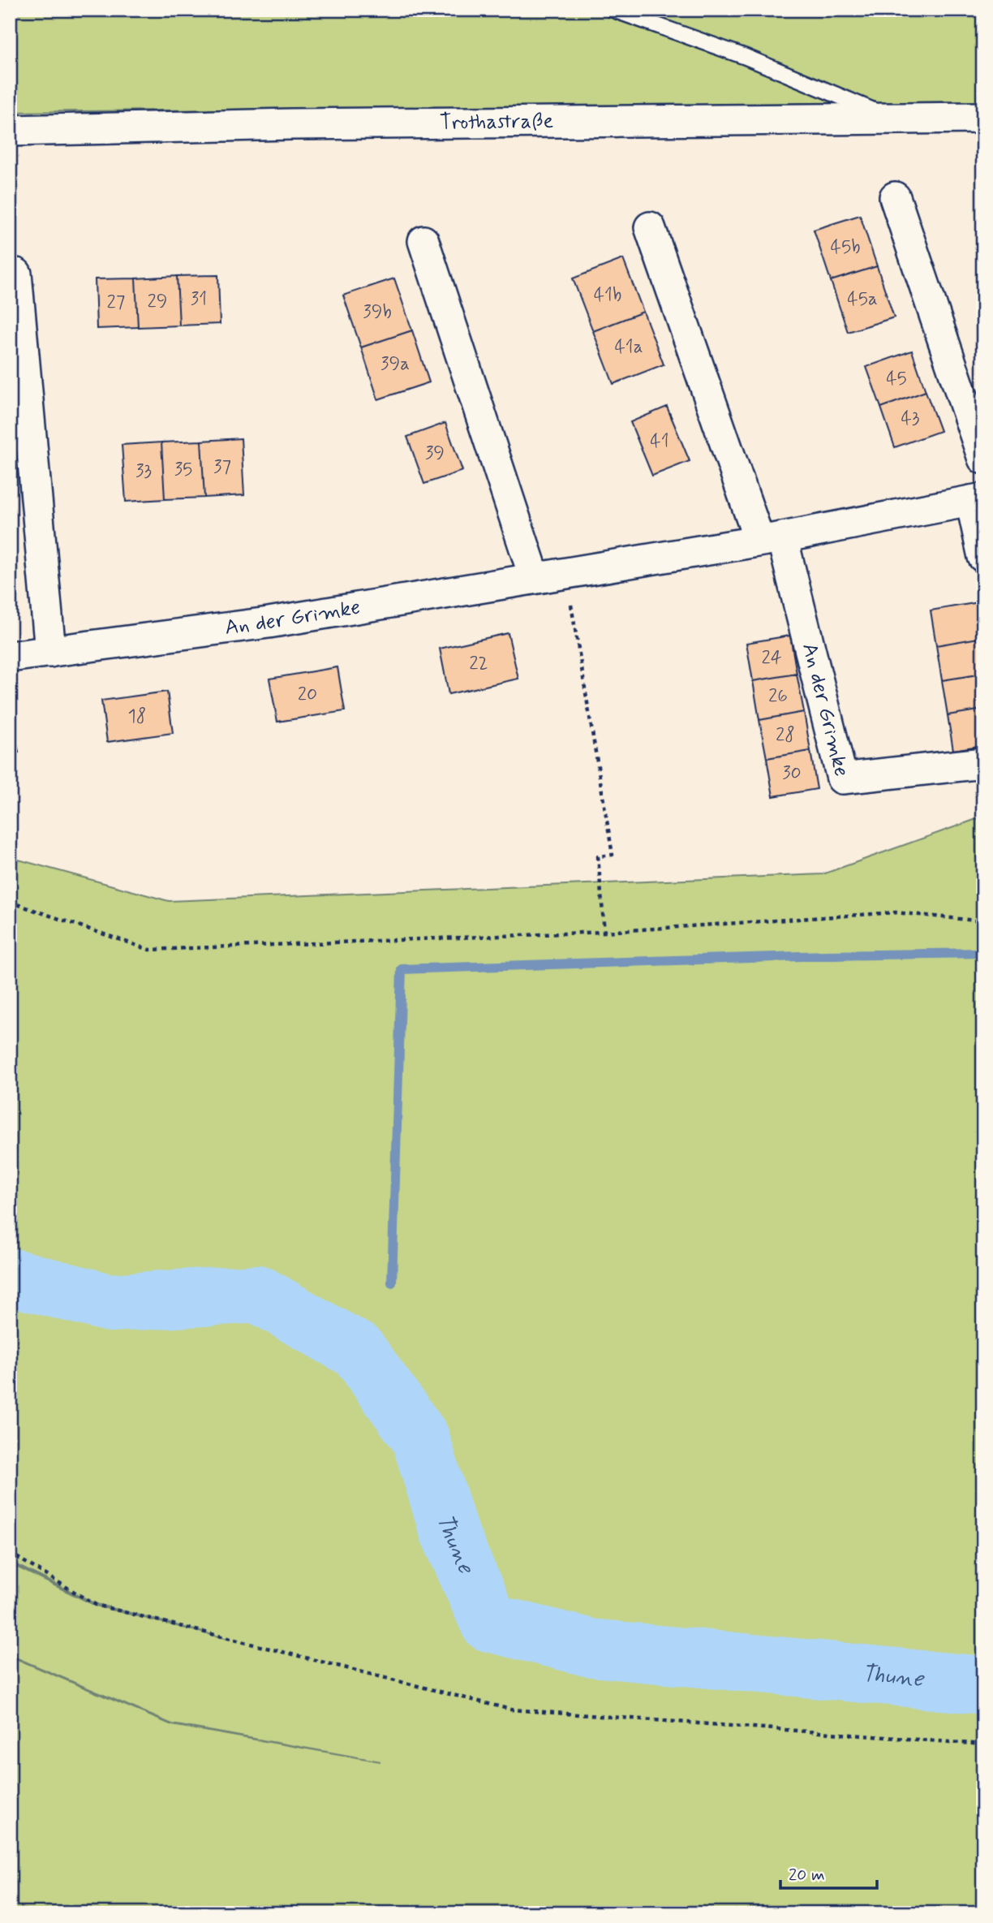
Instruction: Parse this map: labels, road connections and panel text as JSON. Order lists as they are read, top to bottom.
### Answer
{
  "streets": {
    "street": ["Trothastraße", "An der Grimke"]
  },
  "water": ["Thune"],
  "house_numbers": [
    "45b",
    "41b",
    "31",
    "45a",
    "29",
    "27",
    "39b",
    "41a",
    "39a",
    "45",
    "43",
    "41",
    "39",
    "37",
    "35",
    "33",
    "24",
    "22",
    "20",
    "26",
    "18",
    "28",
    "30"
  ],
  "scale_bar": "20 m"
}
